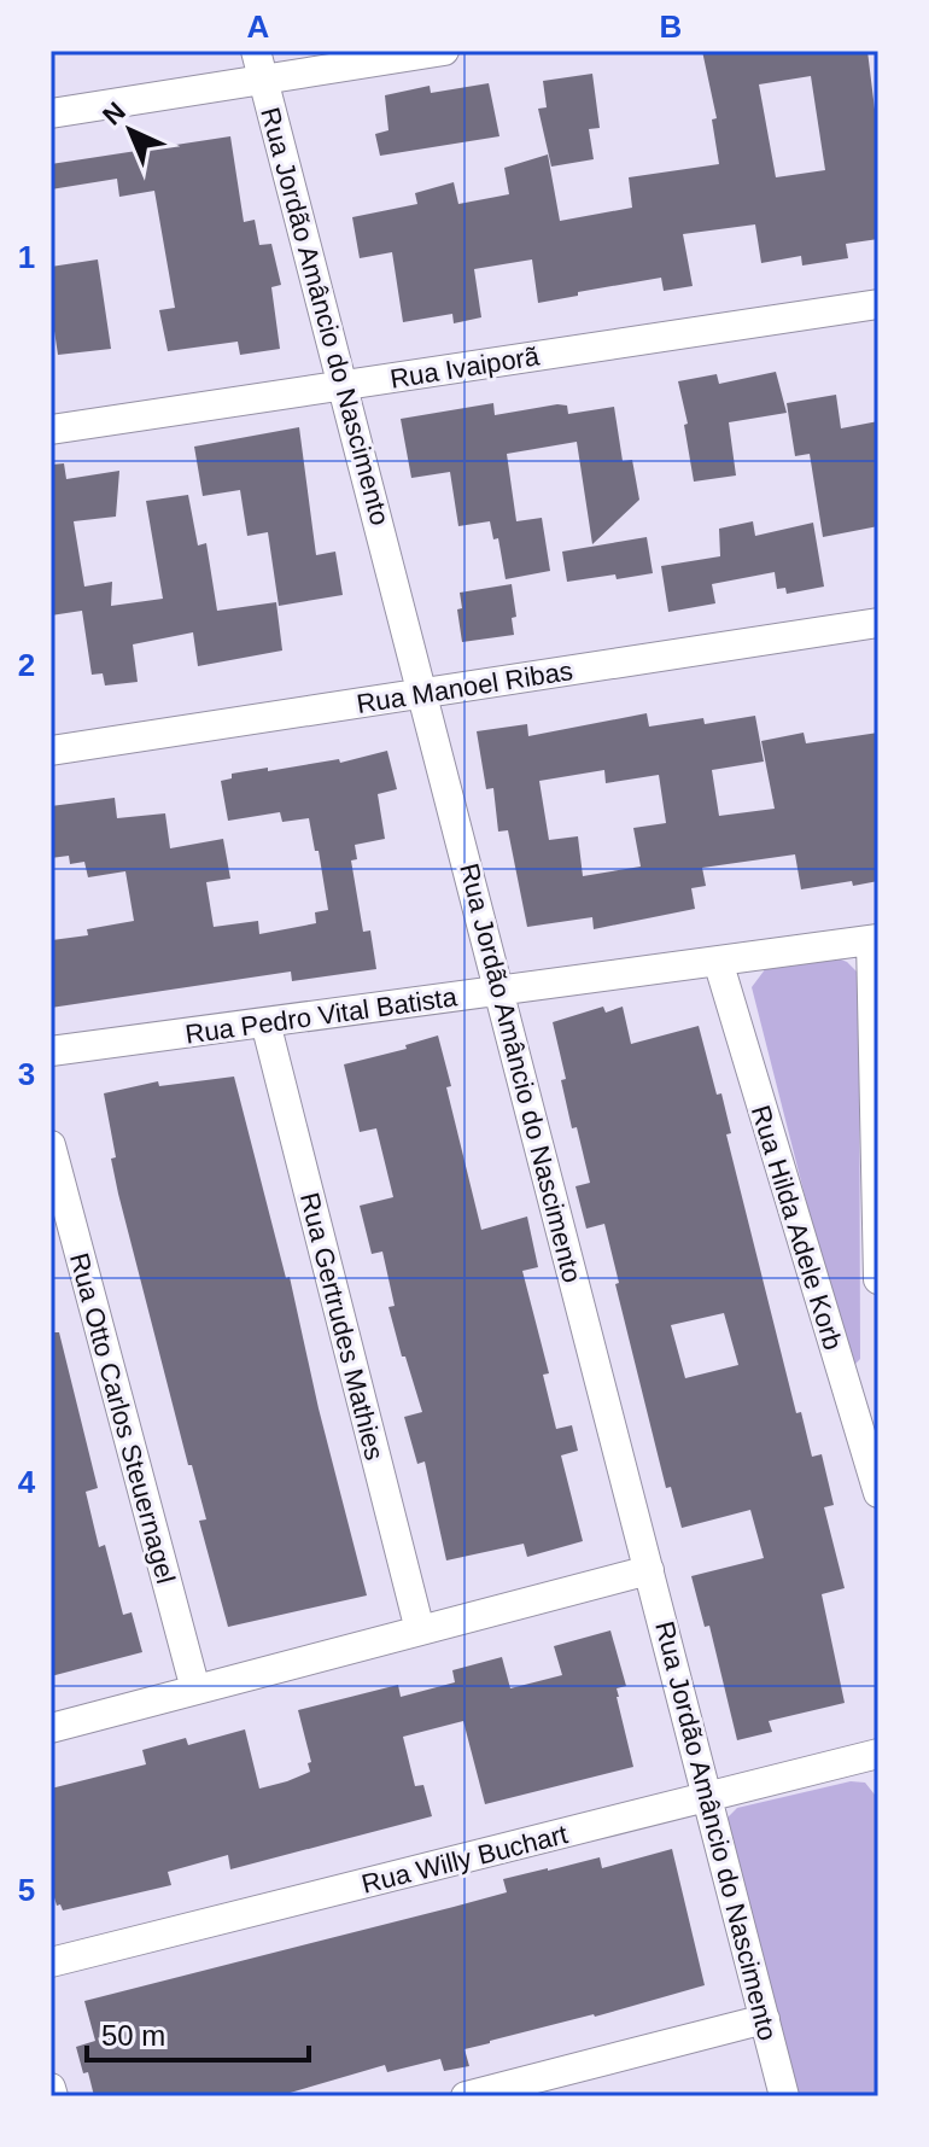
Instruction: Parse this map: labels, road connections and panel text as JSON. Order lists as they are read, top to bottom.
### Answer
{
  "streets": {
    "street": [
      "Rua Jordão Amâncio do Nascimento",
      "Rua Ivaiporã",
      "Rua Manoel Ribas",
      "Rua Pedro Vital Batista",
      "Rua Hilda Adele Korb",
      "Rua Gertrudes Mathies",
      "Rua Otto Carlos Steuernagel",
      "Rua Willy Buchart"
    ]
  },
  "crossings": [
    ["Rua Jordão Amâncio do Nascimento", "Rua Ivaiporã"],
    ["Rua Jordão Amâncio do Nascimento", "Rua Manoel Ribas"],
    ["Rua Jordão Amâncio do Nascimento", "Rua Pedro Vital Batista"],
    ["Rua Jordão Amâncio do Nascimento", "Rua Willy Buchart"],
    ["Rua Pedro Vital Batista", "Rua Hilda Adele Korb"],
    ["Rua Pedro Vital Batista", "Rua Gertrudes Mathies"]
  ],
  "scale_bar": "50 m",
  "north": "top left",
  "grid": {
    "columns": ["A", "B"],
    "rows": [
      "1",
      "2",
      "3",
      "4",
      "5"
    ]
  }
}
